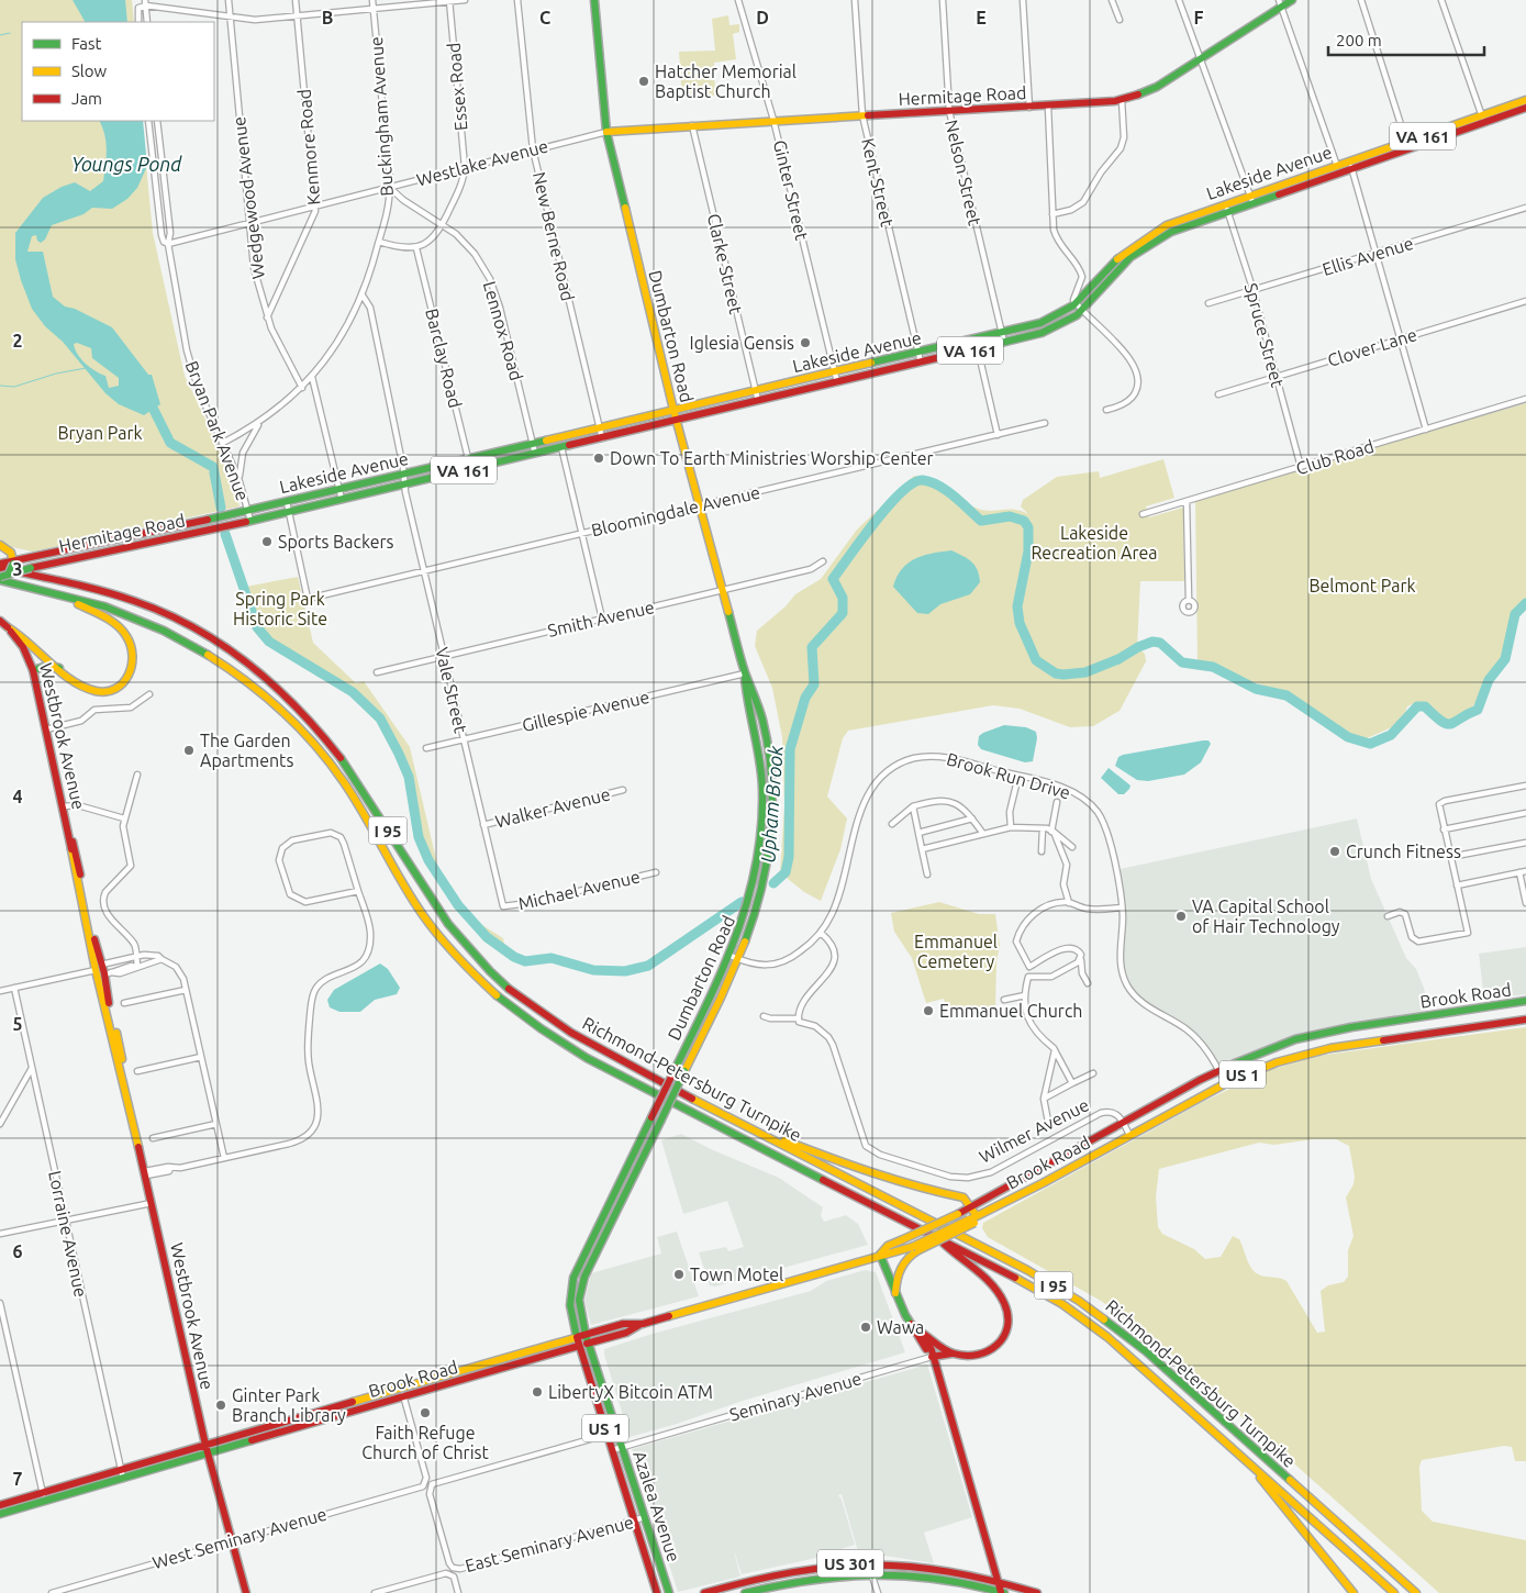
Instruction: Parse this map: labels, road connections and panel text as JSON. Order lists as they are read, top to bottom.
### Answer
{
  "streets": {
    "main road": [
      "Hermitage Road",
      "VA 161",
      "Lakeside Avenue",
      "Dumbarton Road",
      "Westbrook Avenue",
      "I 95",
      "Brook Road",
      "US 1",
      "Richmond-Petersburg Turnpike",
      "Azalea Avenue",
      "US 301"
    ],
    "street": [
      "Essex Road",
      "Buckingham Avenue",
      "Kenmore Road",
      "Westlake Avenue",
      "Nelson Street",
      "Kent Street",
      "Ginter Street",
      "Wedgewood Avenue",
      "New Berne Road",
      "Ellis Avenue",
      "Clarke Street",
      "Lennox Road",
      "Spruce Street",
      "Clover Lane",
      "Barclay Road",
      "Bryan Park Avenue",
      "Club Road",
      "Bloomingdale Avenue",
      "Smith Avenue",
      "Vale Street",
      "Gillespie Avenue",
      "Brook Run Drive",
      "Walker Avenue",
      "Michael Avenue",
      "Wilmer Avenue",
      "Lorraine Avenue",
      "Seminary Avenue",
      "West Seminary Avenue",
      "East Seminary Avenue"
    ]
  },
  "crossings": [
    ["Essex Road", "Westlake Avenue"],
    ["Essex Road", "Lennox Road"],
    ["Essex Road", "Barclay Road"],
    ["Hermitage Road", "Westlake Avenue"],
    ["Hermitage Road", "Nelson Street"],
    ["Hermitage Road", "Lakeside Avenue"],
    ["Hermitage Road", "Kent Street"],
    ["Hermitage Road", "Ginter Street"],
    ["Hermitage Road", "Clarke Street"],
    ["Hermitage Road", "Dumbarton Road"],
    ["Hermitage Road", "Bryan Park Avenue"],
    ["Hermitage Road", "Richmond-Petersburg Turnpike"],
    ["Buckingham Avenue", "Westlake Avenue"],
    ["Buckingham Avenue", "Wedgewood Avenue"],
    ["Buckingham Avenue", "Lennox Road"],
    ["Buckingham Avenue", "Bryan Park Avenue"],
    ["Buckingham Avenue", "Vale Street"],
    ["Kenmore Road", "Westlake Avenue"],
    ["Kenmore Road", "Wedgewood Avenue"],
    ["Westlake Avenue", "Wedgewood Avenue"],
    ["Westlake Avenue", "New Berne Road"],
    ["Westlake Avenue", "Lennox Road"],
    ["Westlake Avenue", "Dumbarton Road"],
    ["Westlake Avenue", "Bryan Park Avenue"],
    ["Nelson Street", "Lakeside Avenue"],
    ["Lakeside Avenue", "Kent Street"],
    ["Lakeside Avenue", "Ginter Street"],
    ["Lakeside Avenue", "New Berne Road"],
    ["Lakeside Avenue", "Clarke Street"],
    ["Lakeside Avenue", "Lennox Road"],
    ["Lakeside Avenue", "Spruce Street"],
    ["Lakeside Avenue", "Dumbarton Road"],
    ["Lakeside Avenue", "Barclay Road"],
    ["Lakeside Avenue", "Bryan Park Avenue"],
    ["Lakeside Avenue", "Bloomingdale Avenue"],
    ["Lakeside Avenue", "Vale Street"],
    ["Ellis Avenue", "Spruce Street"],
    ["Spruce Street", "Clover Lane"],
    ["Spruce Street", "Club Road"],
    ["Dumbarton Road", "Bloomingdale Avenue"],
    ["Dumbarton Road", "Smith Avenue"],
    ["Dumbarton Road", "Gillespie Avenue"],
    ["Dumbarton Road", "Brook Road"],
    ["Dumbarton Road", "Azalea Avenue"],
    ["Bloomingdale Avenue", "Vale Street"],
    ["Smith Avenue", "Vale Street"],
    ["Vale Street", "Gillespie Avenue"],
    ["Vale Street", "Walker Avenue"],
    ["Vale Street", "Michael Avenue"],
    ["Westbrook Avenue", "Brook Road"],
    ["Westbrook Avenue", "West Seminary Avenue"],
    ["Brook Run Drive", "Brook Road"],
    ["I 95", "Richmond-Petersburg Turnpike"],
    ["Brook Road", "Wilmer Avenue"],
    ["Brook Road", "Lorraine Avenue"],
    ["Brook Road", "Azalea Avenue"],
    ["Brook Road", "West Seminary Avenue"],
    ["Seminary Avenue", "Azalea Avenue"],
    ["Azalea Avenue", "East Seminary Avenue"]
  ],
  "water": ["Youngs Pond", "Upham Brook"],
  "parks": [
    "Bryan Park",
    "Lakeside Recreation Area",
    "Belmont Park",
    "Spring Park Historic Site",
    "Emmanuel Cemetery"
  ],
  "places": [
    "Hatcher Memorial Baptist Church",
    "Iglesia Gensis",
    "Down To Earth Ministries Worship Center",
    "Sports Backers",
    "The Garden Apartments",
    "Crunch Fitness",
    "VA Capital School of Hair Technology",
    "Emmanuel Church",
    "Town Motel",
    "Wawa",
    "LibertyX Bitcoin ATM",
    "Ginter Park Branch Library",
    "Faith Refuge Church of Christ"
  ],
  "legend": ["Fast", "Slow", "Jam"],
  "scale_bar": "200 m",
  "grid": {
    "columns": [
      "B",
      "C",
      "D",
      "E",
      "F"
    ],
    "rows": [
      "2",
      "3",
      "4",
      "5",
      "6",
      "7"
    ]
  }
}
